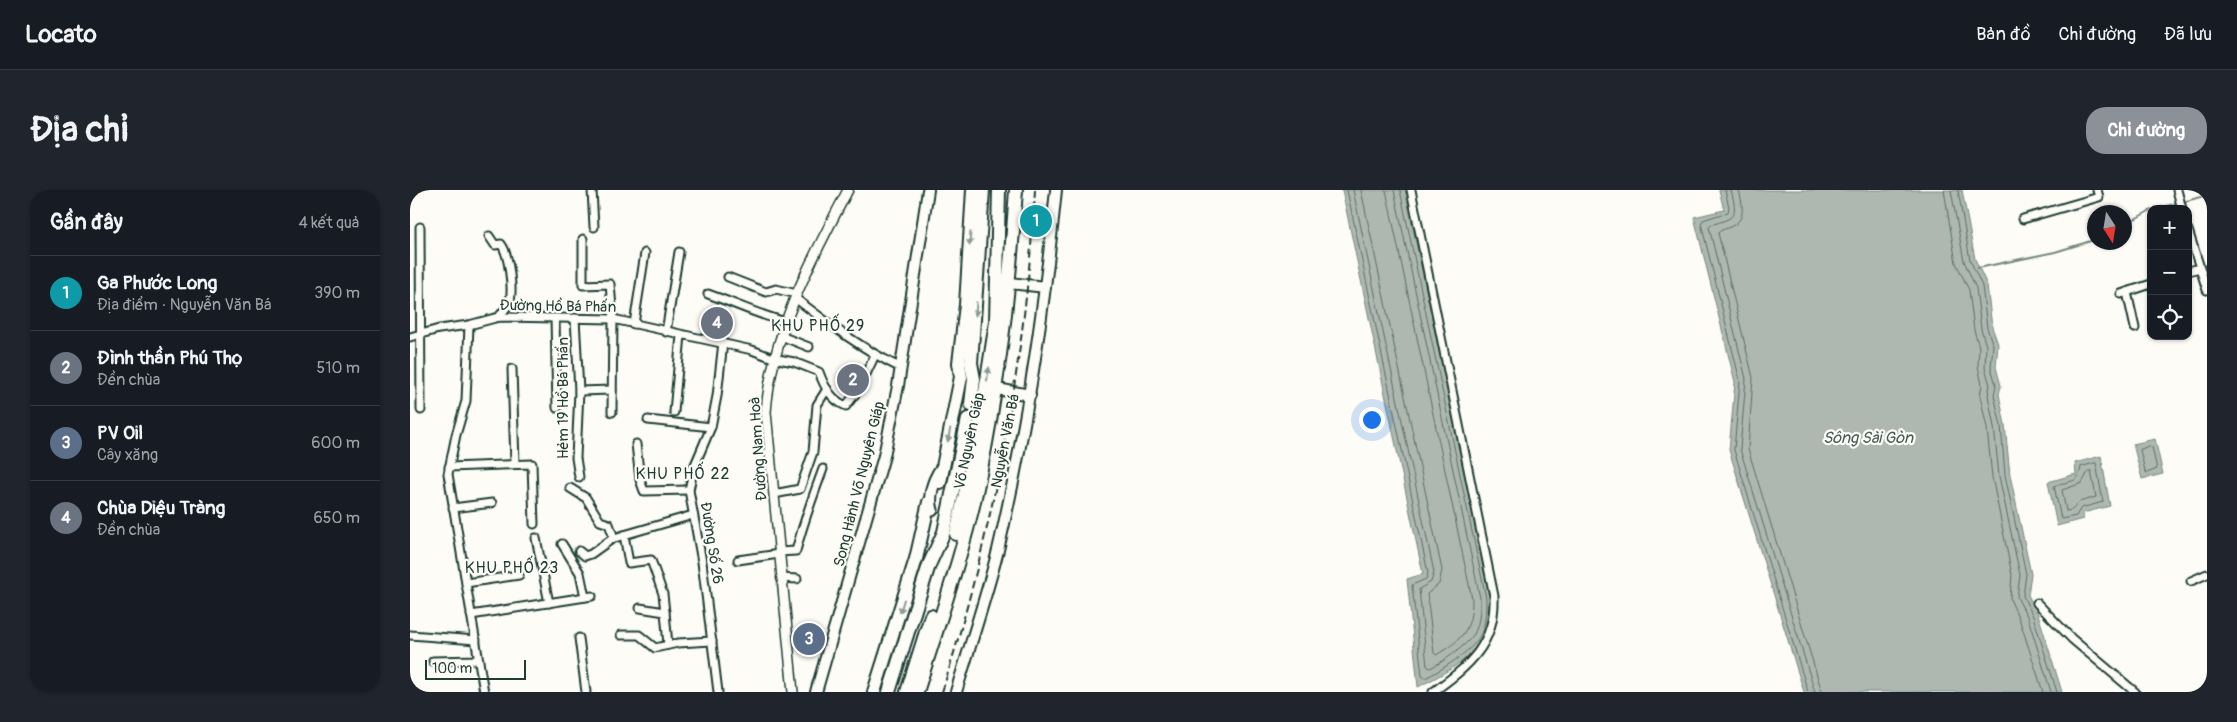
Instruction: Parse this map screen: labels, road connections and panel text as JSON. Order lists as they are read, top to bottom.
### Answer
{
  "streets": {
    "highway": ["Võ Nguyên Giáp"],
    "main road": ["Nguyễn Văn Bá", "Song Hành Võ Nguyên Giáp"],
    "street": [
      "Đường Hồ Bá Phấn",
      "Hẻm 19 Hồ Bá Phấn",
      "Đường Nam Hoà",
      "Đường Số 26"
    ]
  },
  "crossings": [
    ["Đường Hồ Bá Phấn", "Hẻm 19 Hồ Bá Phấn"],
    ["Đường Hồ Bá Phấn", "Đường Nam Hoà"],
    ["Đường Hồ Bá Phấn", "Đường Số 26"]
  ],
  "districts": ["KHU PHỐ 29", "KHU PHỐ 22", "KHU PHỐ 23"],
  "water": ["Sông Sài Gòn"],
  "scale_bar": "100 m",
  "north": "bottom",
  "page": {
    "header": "Locato",
    "nav": ["Bản đồ", "Chỉ đường", "Đã lưu"],
    "buttons": "Chỉ đường",
    "title": "Địa chỉ",
    "heading": ["Gần đây", "4 kết quả"],
    "pins": [
      "1",
      "4",
      "2",
      "3"
    ],
    "map_buttons": ["+", "−"],
    "list": [
      {
        "mark": "1",
        "name": "Ga Phước Long",
        "note": "Địa điểm · Nguyễn Văn Bá",
        "value": "390 m"
      },
      {
        "mark": "2",
        "name": "Đình thần Phú Thọ",
        "note": "Đền chùa",
        "value": "510 m"
      },
      {
        "mark": "3",
        "name": "PV Oil",
        "note": "Cây xăng",
        "value": "600 m"
      },
      {
        "mark": "4",
        "name": "Chùa Diệu Tràng",
        "note": "Đền chùa",
        "value": "650 m"
      }
    ],
    "scale": "100 m"
  }
}
